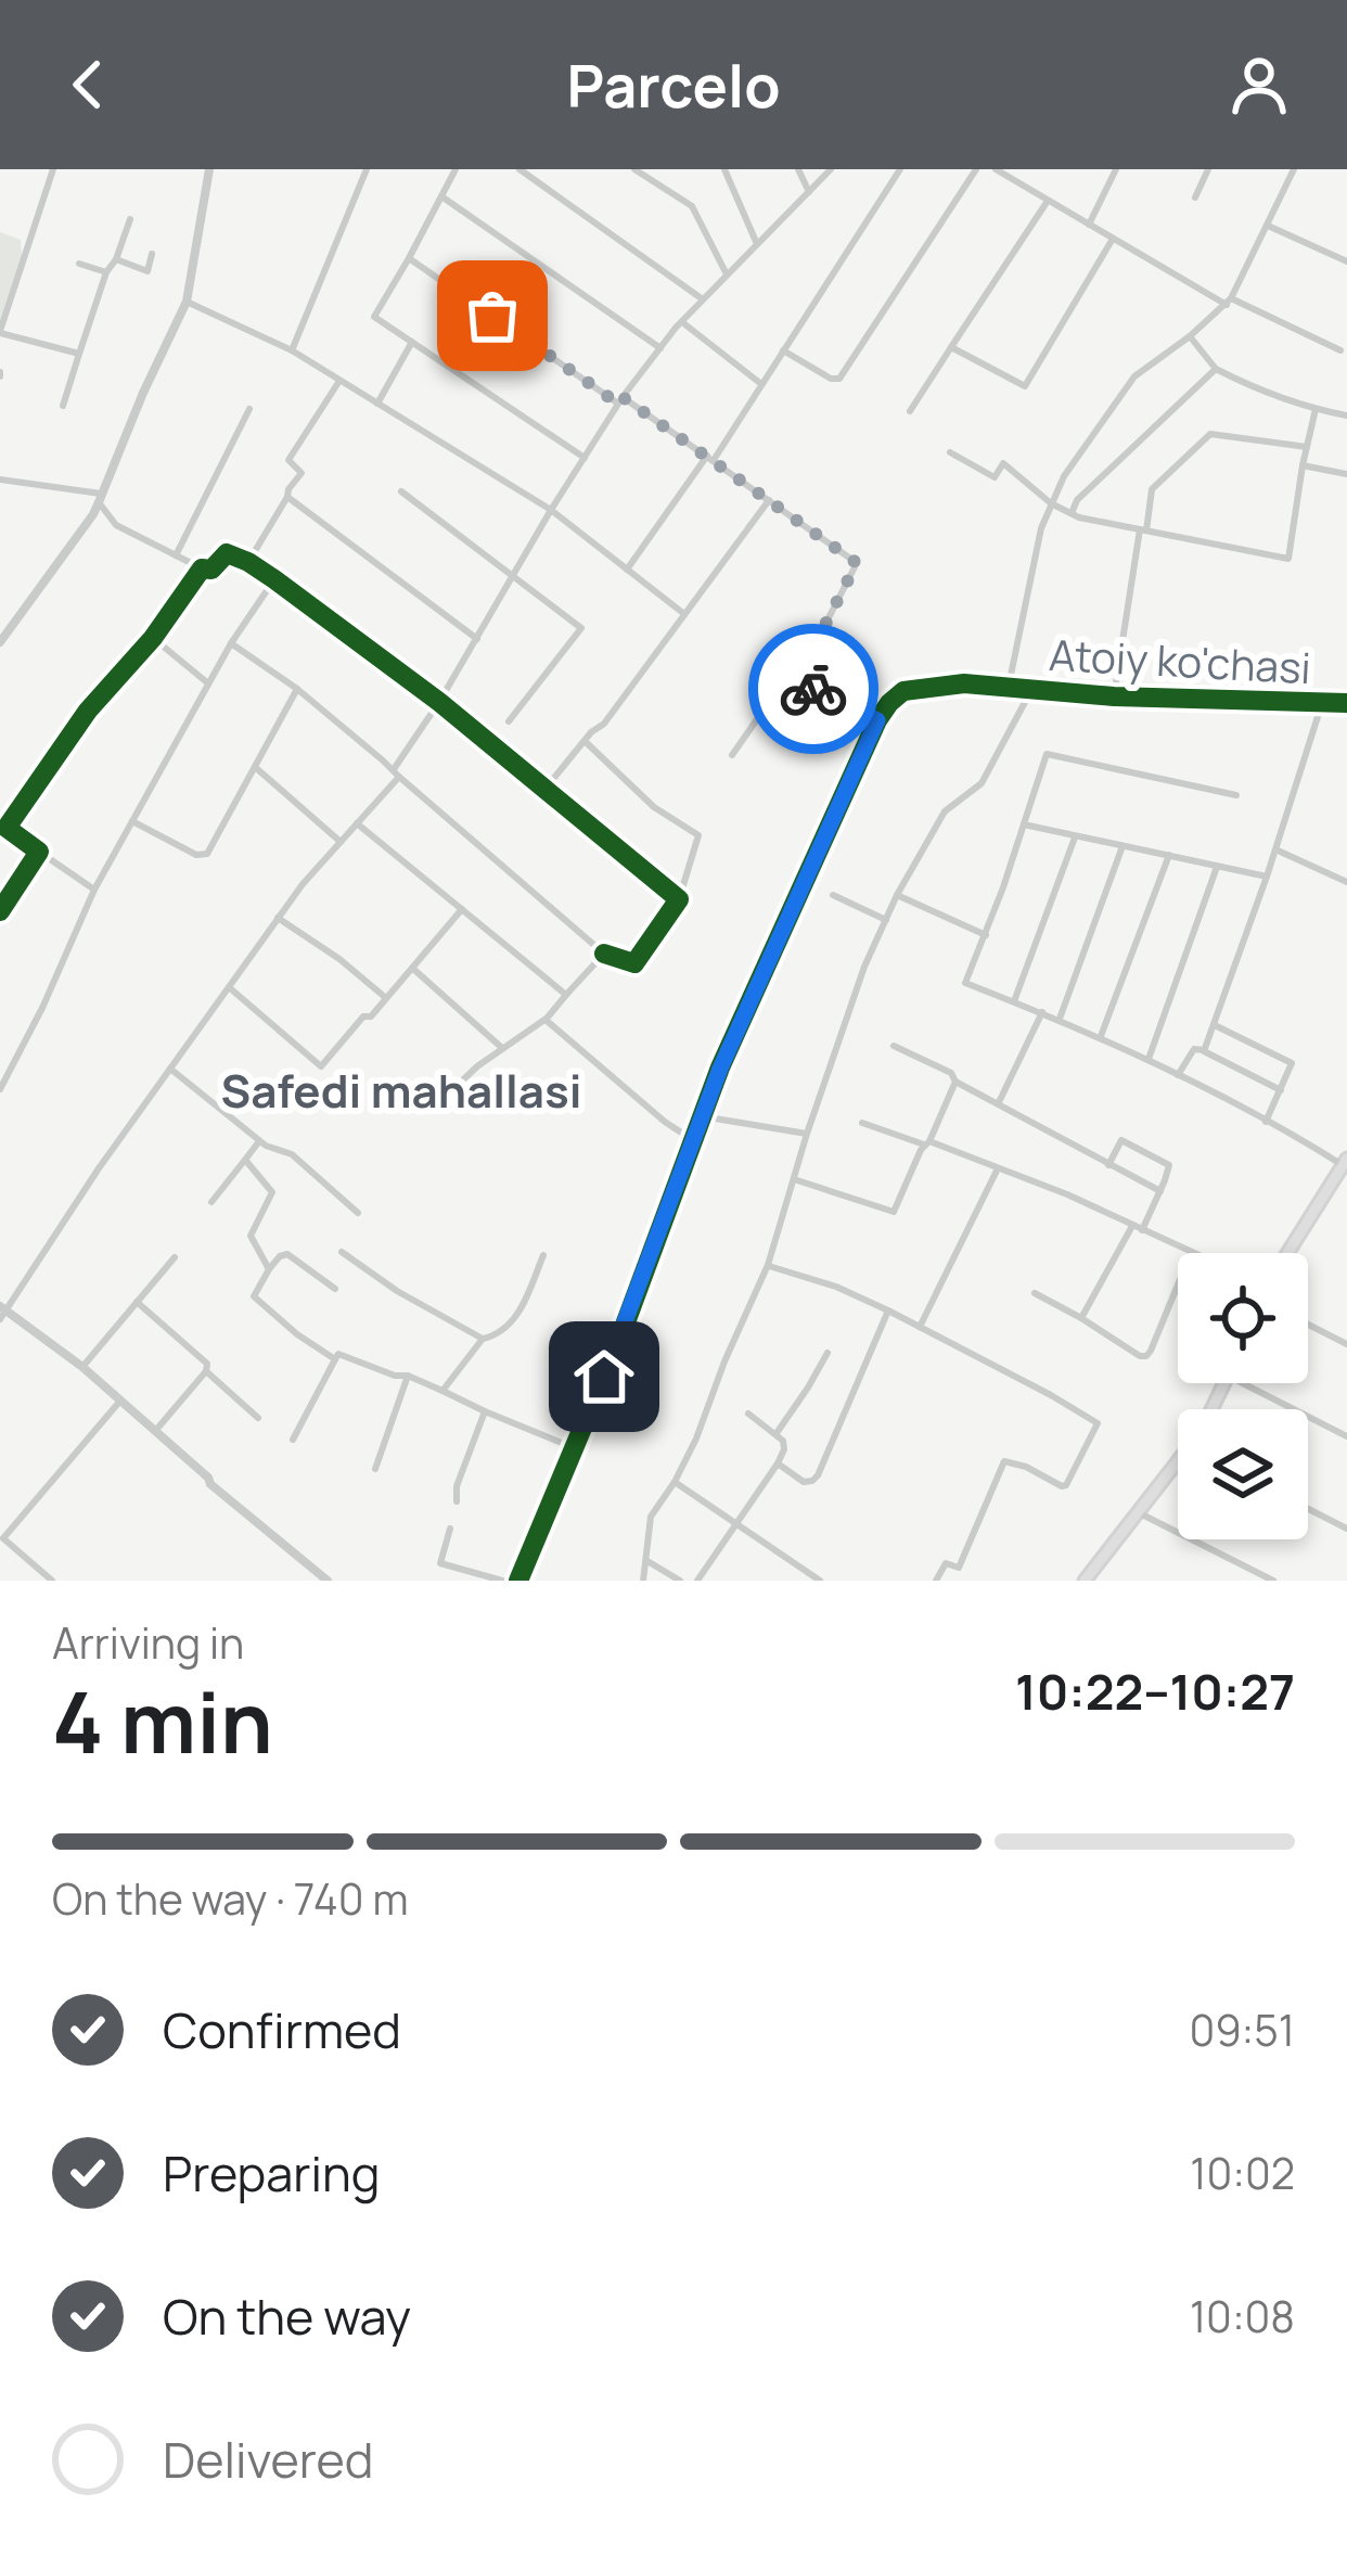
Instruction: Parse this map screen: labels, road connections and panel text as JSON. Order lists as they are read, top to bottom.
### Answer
{
  "streets": {
    "street": ["Atoiy ko'chasi"]
  },
  "districts": ["Safedi mahallasi"],
  "page": {
    "header": "Parcelo",
    "heading": ["4 min", "Arriving in", "10:22–10:27"],
    "bar": "On the way · 740 m",
    "list": [
      ["Confirmed", "09:51"],
      ["Preparing", "10:02"],
      ["On the way", "10:08"],
      "Delivered"
    ]
  }
}
